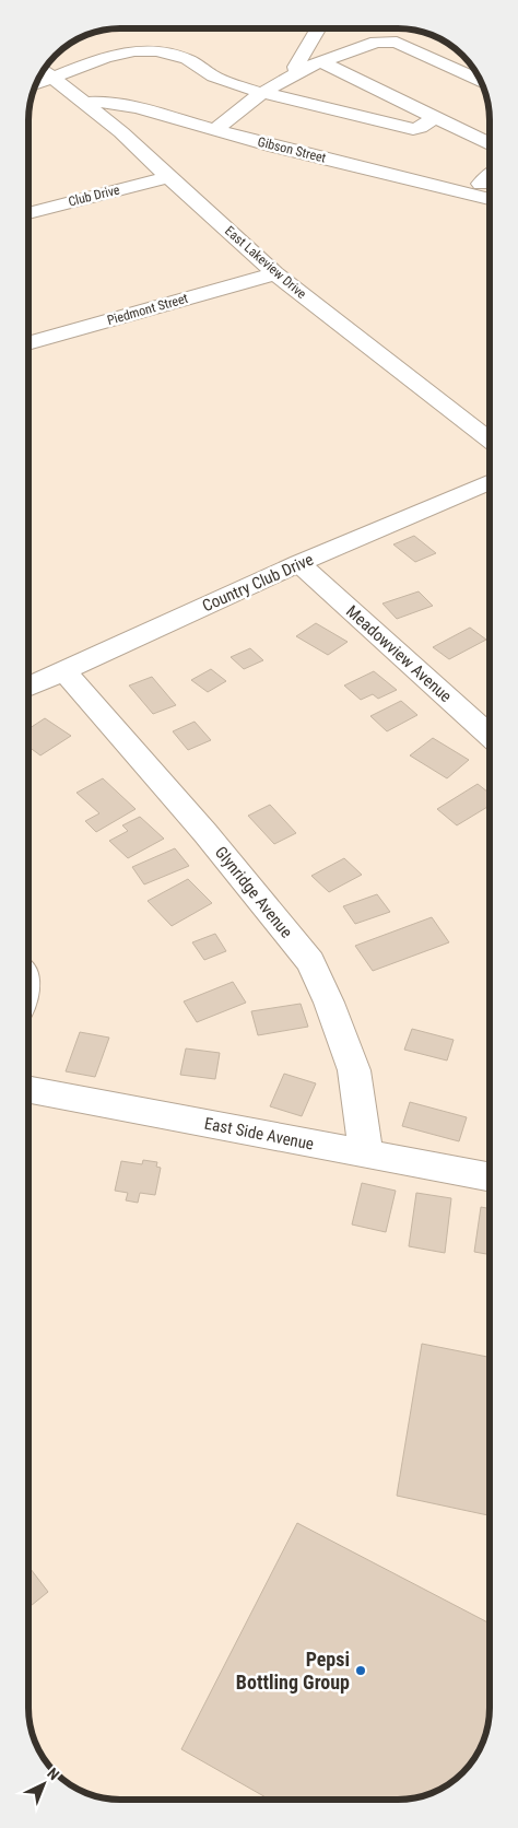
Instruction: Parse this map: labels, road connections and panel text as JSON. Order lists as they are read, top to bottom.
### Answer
{
  "streets": {
    "street": [
      "Gibson Street",
      "Club Drive",
      "East Lakeview Drive",
      "Piedmont Street",
      "Country Club Drive",
      "Meadowview Avenue",
      "Glynridge Avenue",
      "East Side Avenue"
    ]
  },
  "crossings": [
    ["Gibson Street", "East Lakeview Drive"],
    ["Club Drive", "East Lakeview Drive"],
    ["East Lakeview Drive", "Piedmont Street"],
    ["Country Club Drive", "Meadowview Avenue"],
    ["Country Club Drive", "Glynridge Avenue"],
    ["Glynridge Avenue", "East Side Avenue"]
  ],
  "places": ["Pepsi Bottling Group"],
  "north": "top right"
}
